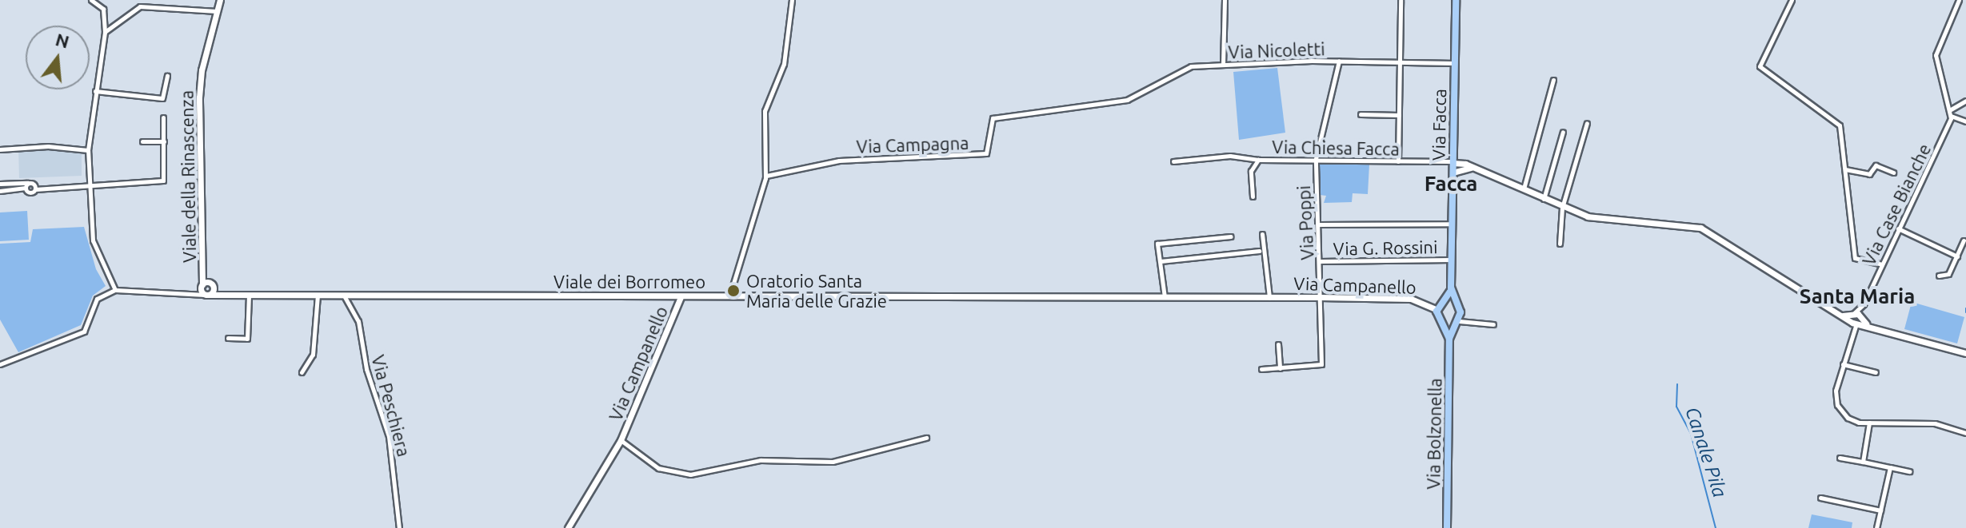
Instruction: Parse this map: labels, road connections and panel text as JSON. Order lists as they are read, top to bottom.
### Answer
{
  "streets": {
    "main road": [
      "Via Facca",
      "Viale della Rinascenza",
      "Viale dei Borromeo",
      "Via Campanello",
      "Via Bolzonella"
    ],
    "street": [
      "Via Nicoletti",
      "Via Campagna",
      "Via Chiesa Facca",
      "Via Case Bianche",
      "Via Poppi",
      "Via G. Rossini",
      "Via Peschiera"
    ]
  },
  "crossings": [
    ["Via Nicoletti", "Via Facca"],
    ["Via Nicoletti", "Via Campagna"],
    ["Via Nicoletti", "Via Poppi"],
    ["Via Facca", "Via Chiesa Facca"],
    ["Via Facca", "Via G. Rossini"],
    ["Via Facca", "Via Campanello"],
    ["Via Facca", "Via Bolzonella"],
    ["Via Chiesa Facca", "Via Poppi"],
    ["Viale della Rinascenza", "Viale dei Borromeo"],
    ["Via Poppi", "Via G. Rossini"],
    ["Via Poppi", "Via Campanello"],
    ["Viale dei Borromeo", "Via Campanello"],
    ["Viale dei Borromeo", "Via Peschiera"],
    ["Via Campanello", "Via Bolzonella"]
  ],
  "districts": ["Facca", "Santa Maria"],
  "water": ["Canale Pila"],
  "places": ["Oratorio Santa Maria delle Grazie"],
  "north": "top"
}
